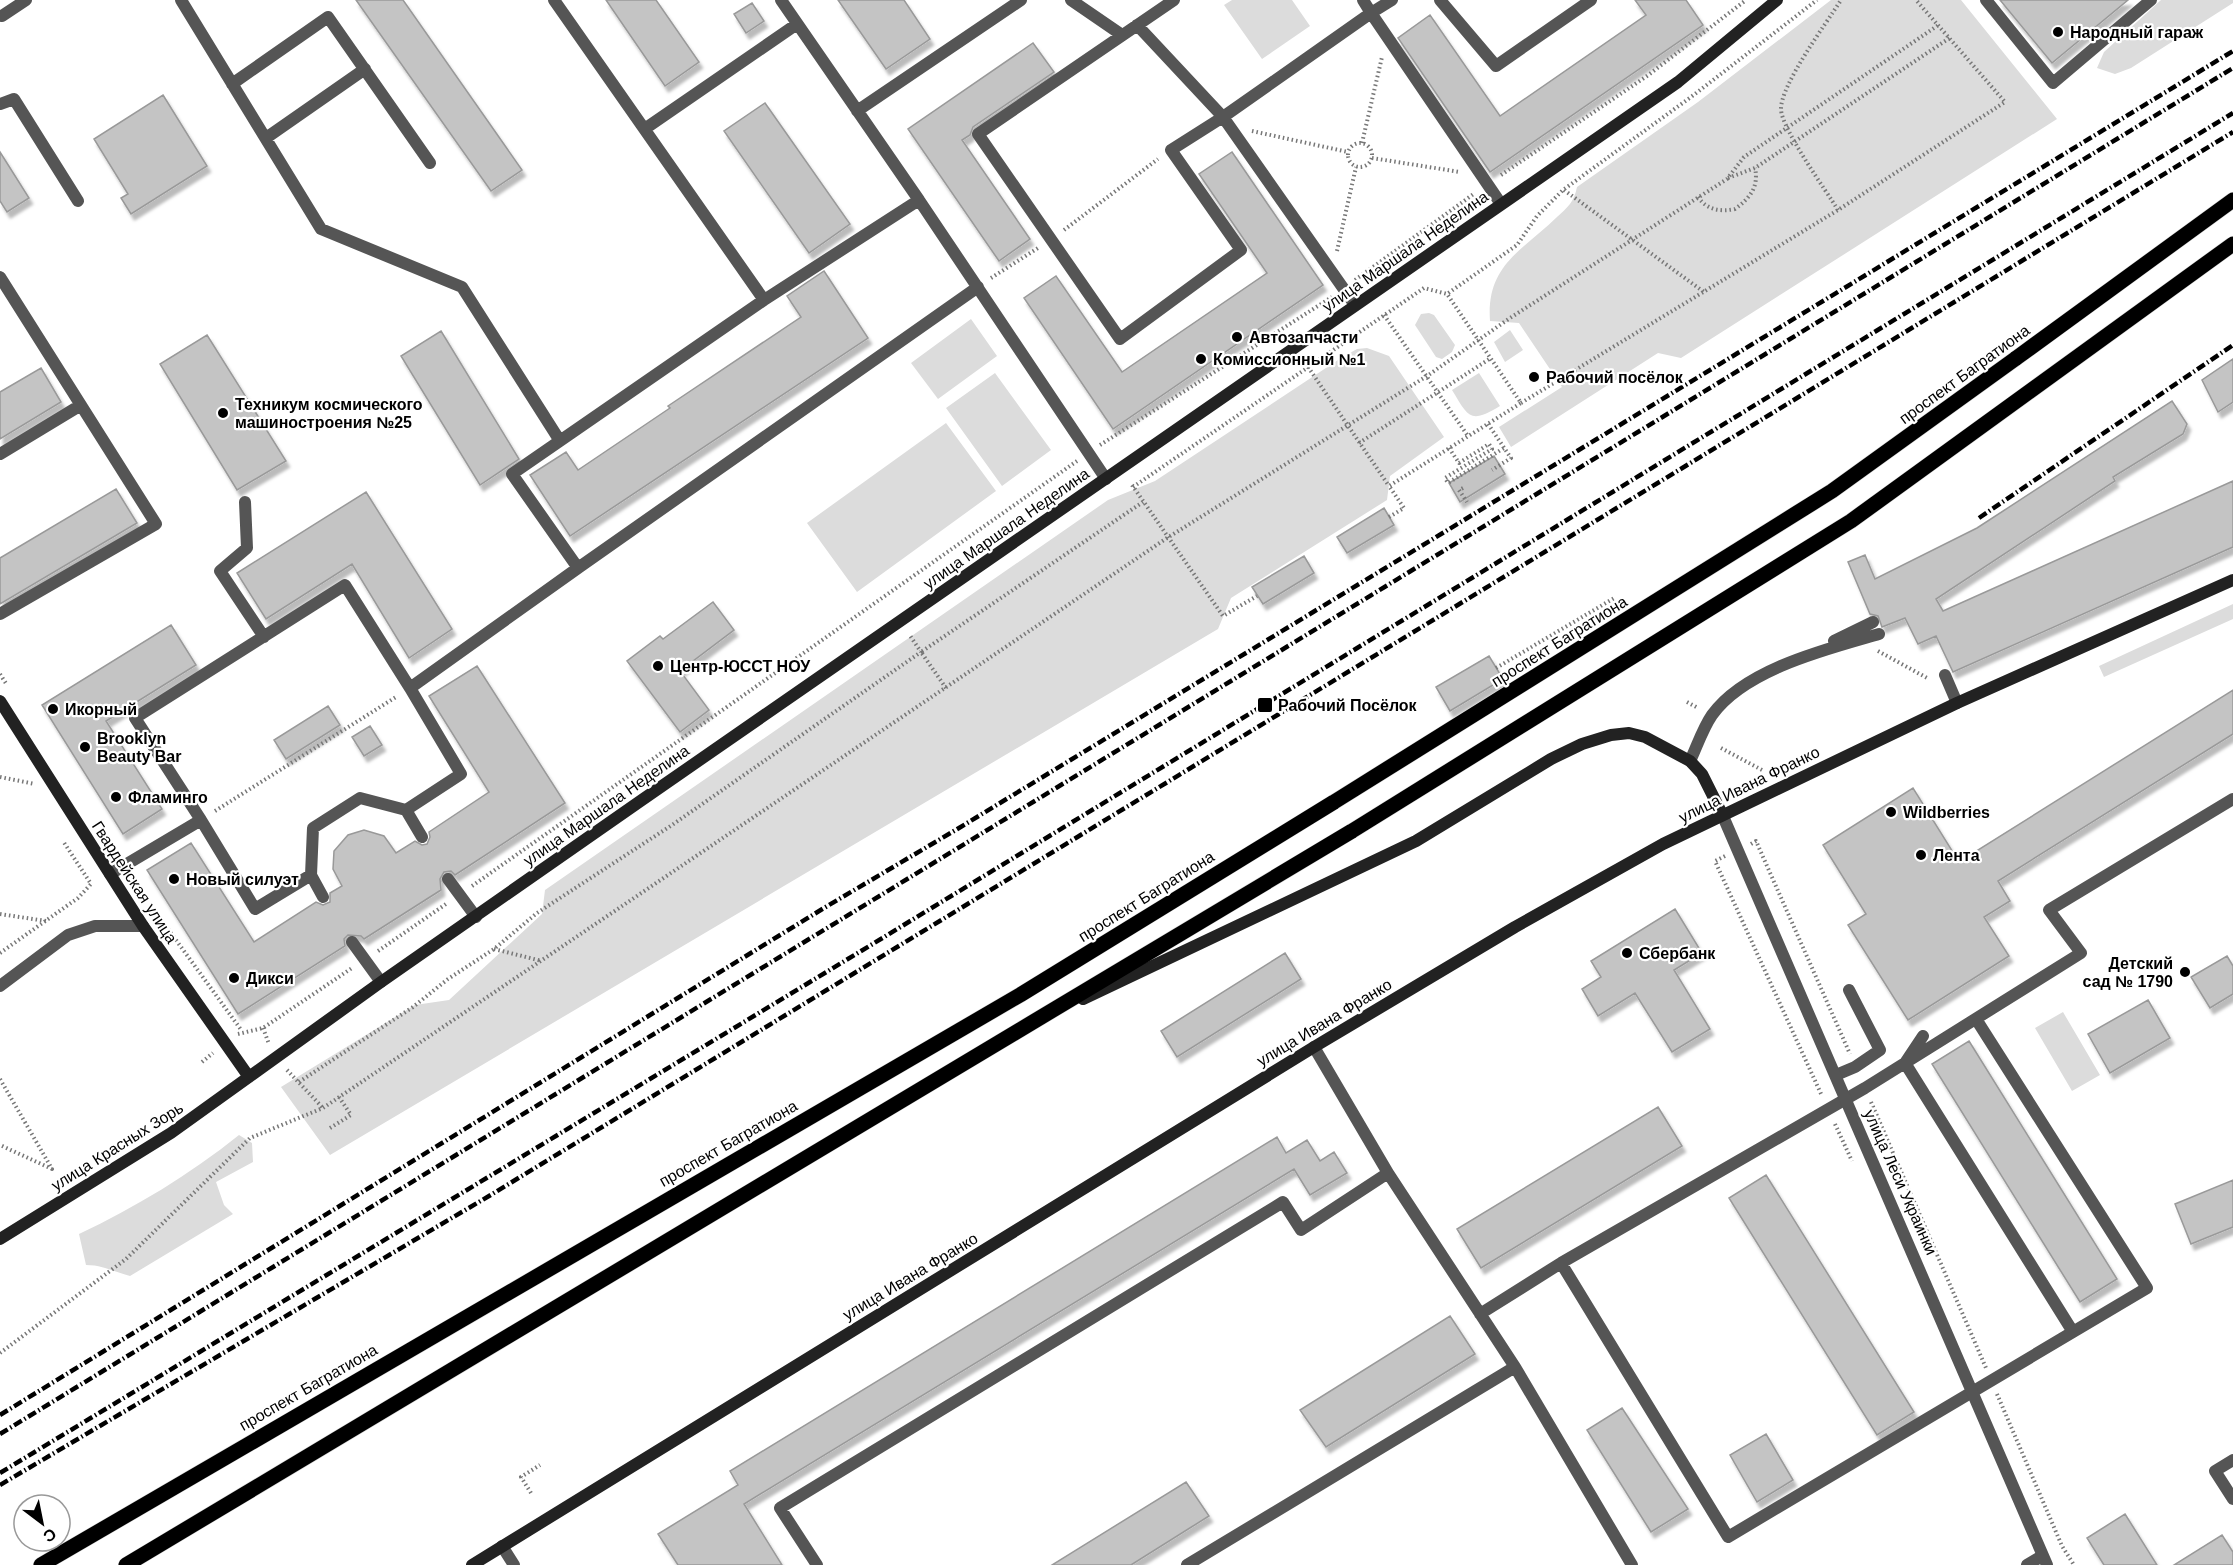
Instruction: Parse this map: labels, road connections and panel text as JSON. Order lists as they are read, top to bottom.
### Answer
{
  "streets": {
    "main road": ["проспект Багратиона"],
    "street": [
      "улица Маршала Неделина",
      "улица Ивана Франко",
      "Гвардейская улица",
      "улица Красных Зорь",
      "улица Леси Украинки"
    ]
  },
  "crossings": [
    ["улица Маршала Неделина", "Гвардейская улица"],
    ["улица Маршала Неделина", "улица Красных Зорь"],
    ["улица Ивана Франко", "улица Леси Украинки"],
    ["Гвардейская улица", "улица Красных Зорь"]
  ],
  "places": {
    "other": [
      "Народный гараж",
      "Автозапчасти",
      "Комиссионный №1",
      "Рабочий посёлок",
      "Техникум космического машиностроения №25",
      "Центр-ЮССТ НОУ",
      "Икорный",
      "Brooklyn Beauty Bar",
      "Фламинго",
      "Wildberries",
      "Лента",
      "Новый силуэт",
      "Сбербанк",
      "Детский сад № 1790",
      "Дикси"
    ],
    "transit": ["Рабочий Посёлок"]
  },
  "north": "bottom right"
}
